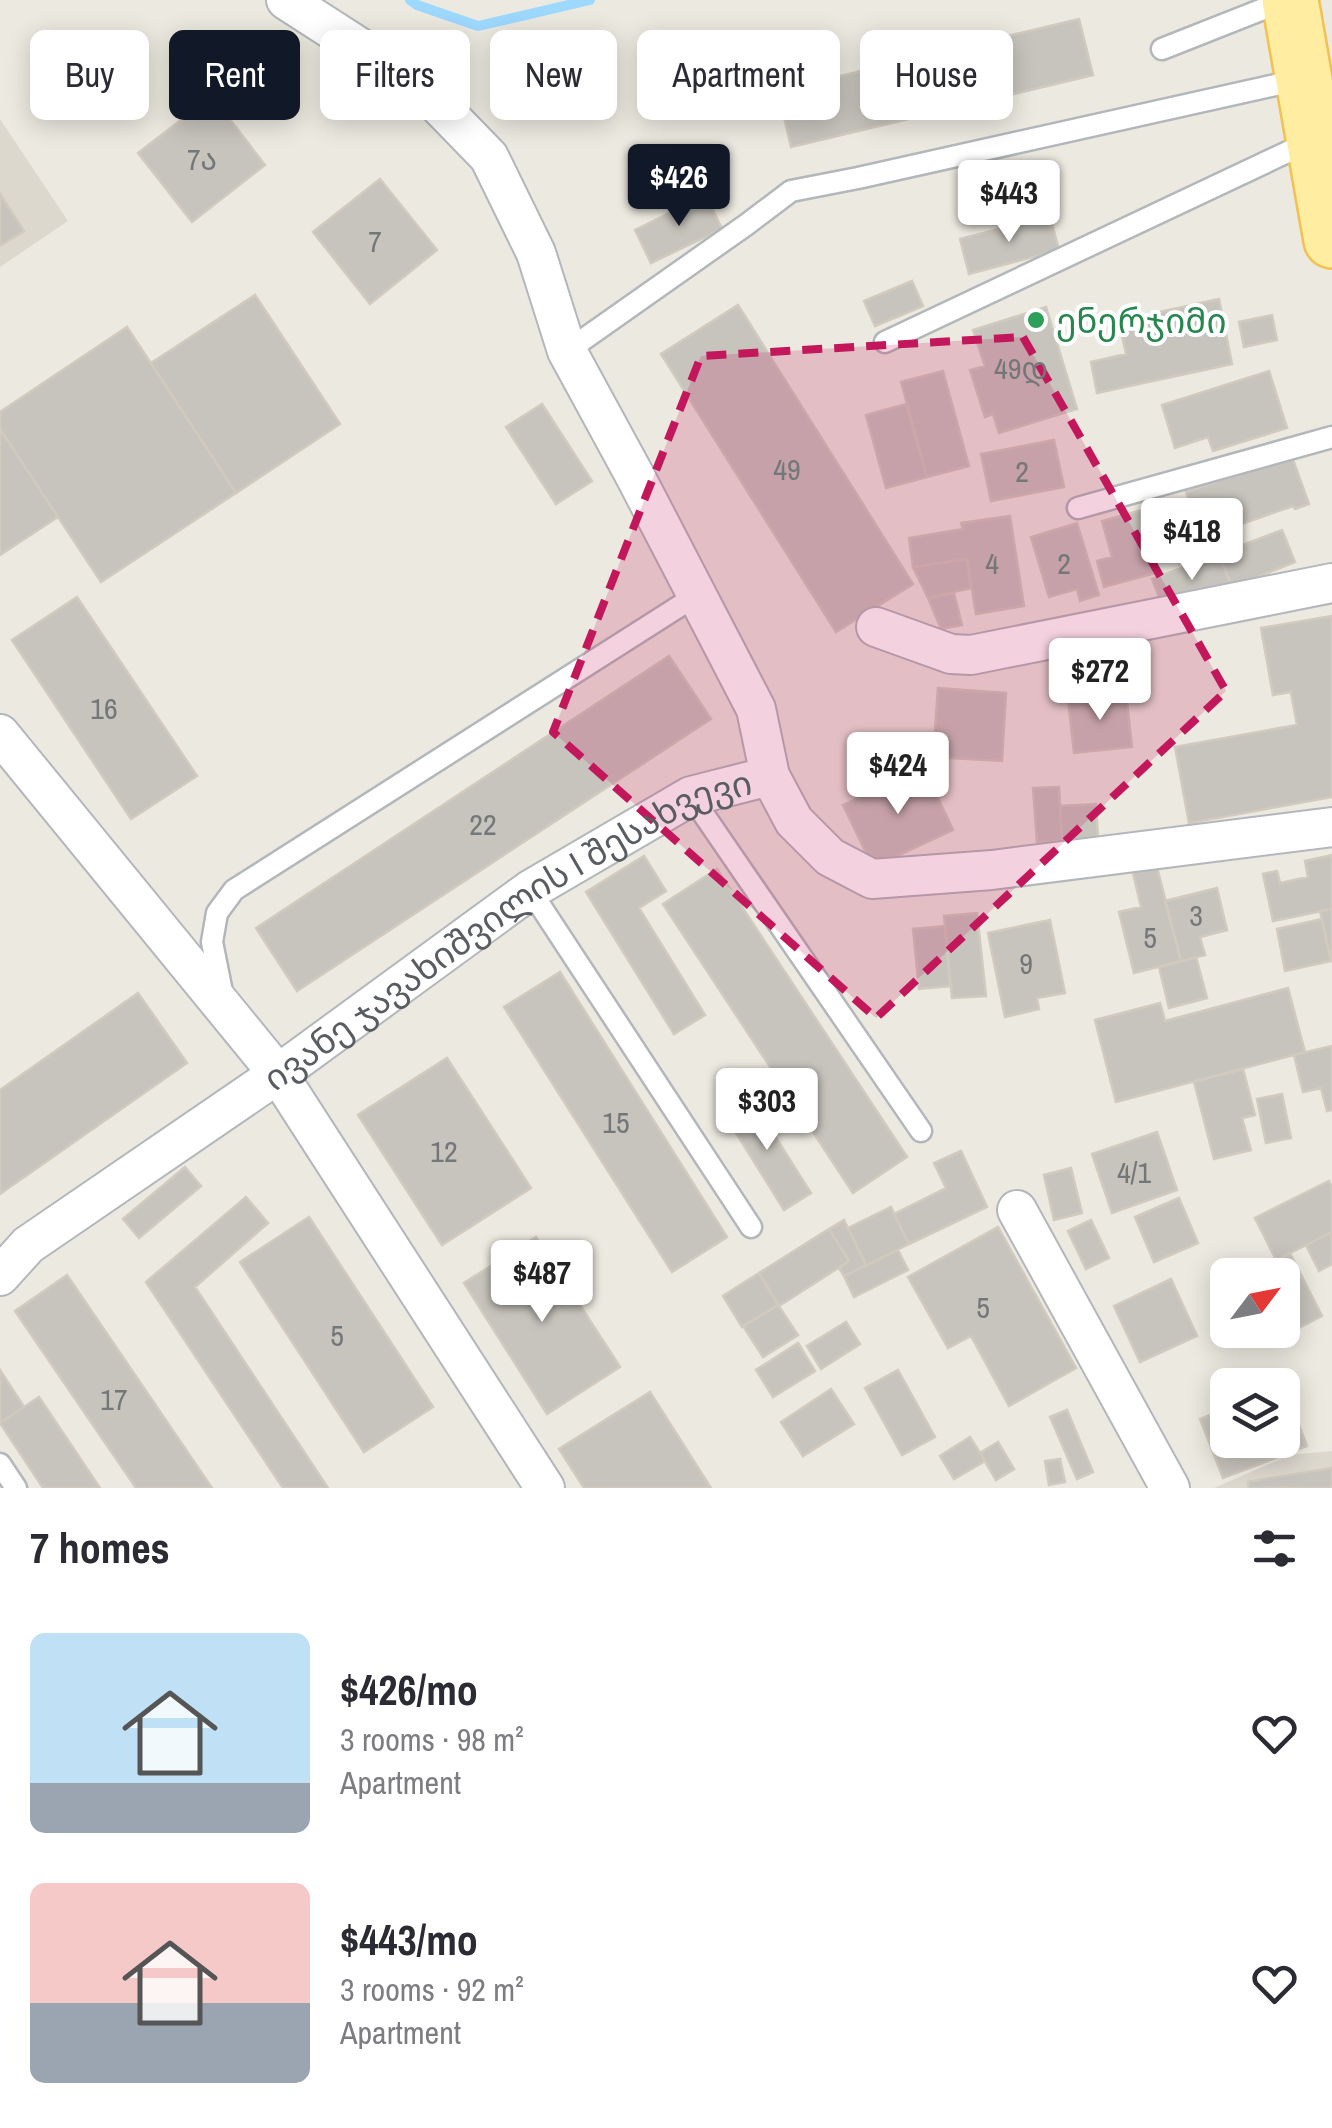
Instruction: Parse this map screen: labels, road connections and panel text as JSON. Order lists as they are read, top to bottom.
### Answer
{
  "streets": {
    "street": ["ივანე ჯავახიშვილის I შესახვევი"]
  },
  "places": ["ენერჯიმი"],
  "house_numbers": [
    "7ა",
    "7",
    "49დ",
    "49",
    "2",
    "4",
    "2",
    "16",
    "22",
    "3",
    "5",
    "9",
    "15",
    "12",
    "4/1",
    "5",
    "5",
    "17"
  ],
  "north": "top right",
  "page": {
    "chip": [
      "Buy",
      "Rent",
      "Filters",
      "New",
      "Apartment",
      "House"
    ],
    "price": [
      "$426",
      "$443",
      "$418",
      "$272",
      "$424",
      "$303",
      "$487"
    ],
    "heading": "7 homes",
    "list": [
      {
        "name": "$426/mo",
        "note": "3 rooms · 98 m² · Apartment"
      },
      {
        "name": "$443/mo",
        "note": "3 rooms · 92 m² · Apartment"
      }
    ]
  }
}
